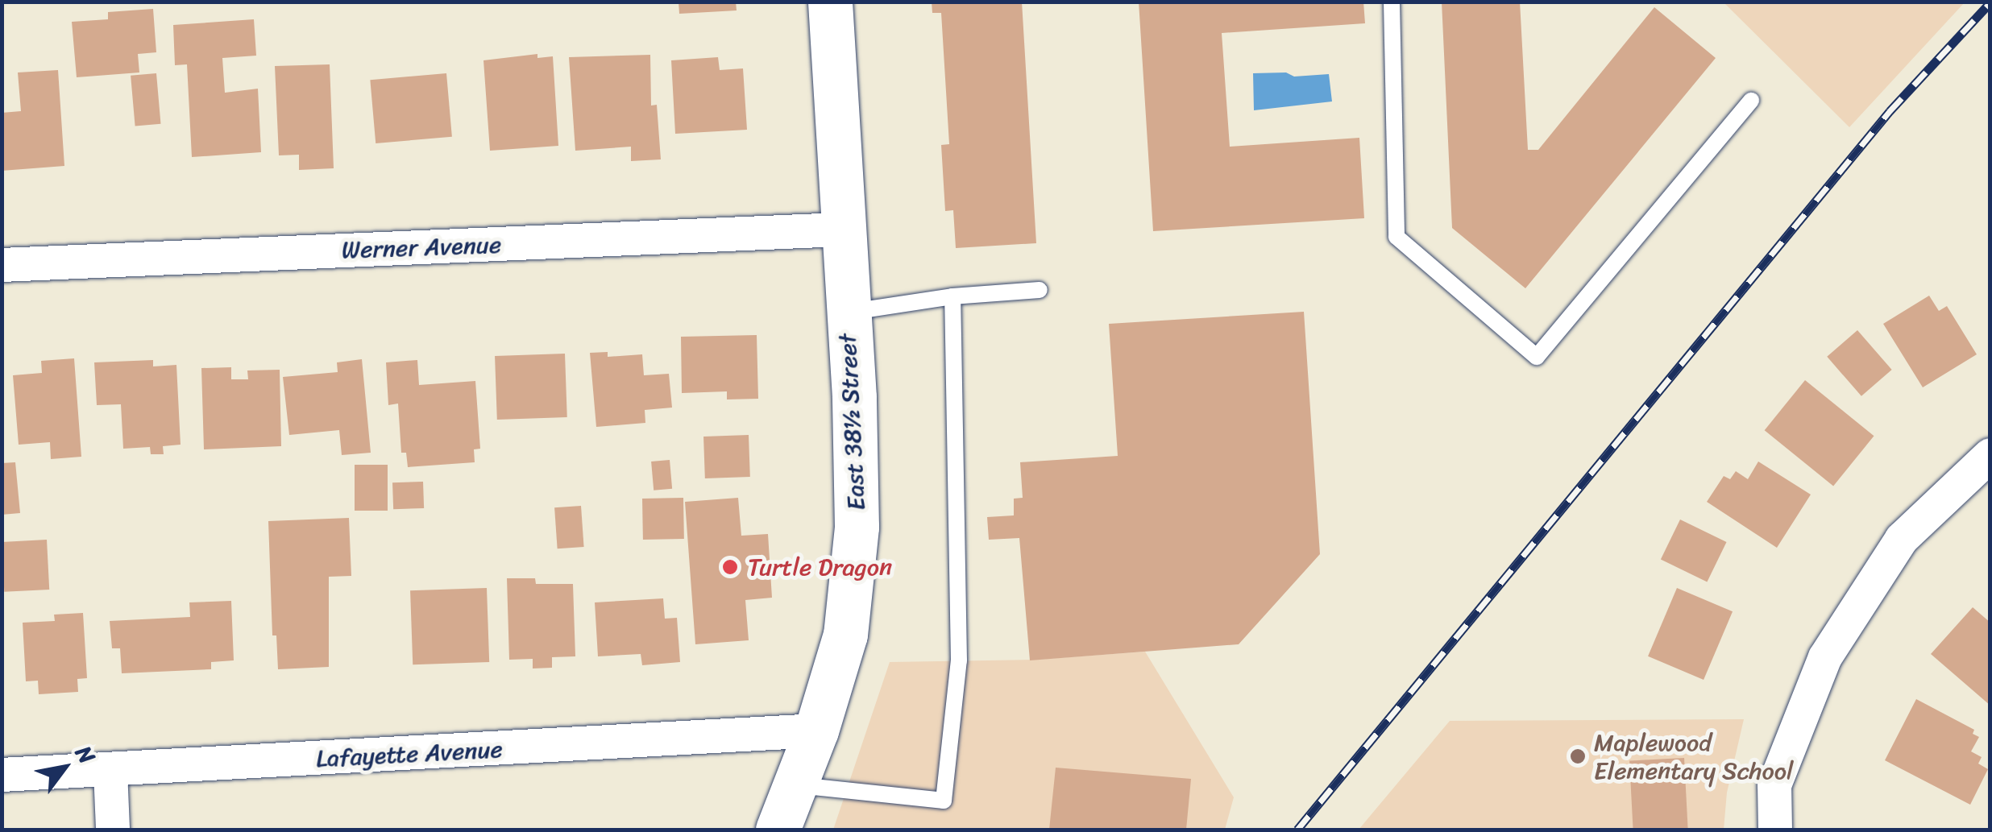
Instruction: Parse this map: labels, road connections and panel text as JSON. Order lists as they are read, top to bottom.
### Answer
{
  "streets": {
    "street": ["Werner Avenue", "East 38½ Street", "Lafayette Avenue"]
  },
  "crossings": [
    ["Werner Avenue", "East 38½ Street"],
    ["East 38½ Street", "Lafayette Avenue"]
  ],
  "places": ["Turtle Dragon", "Maplewood Elementary School"],
  "north": "top right"
}
